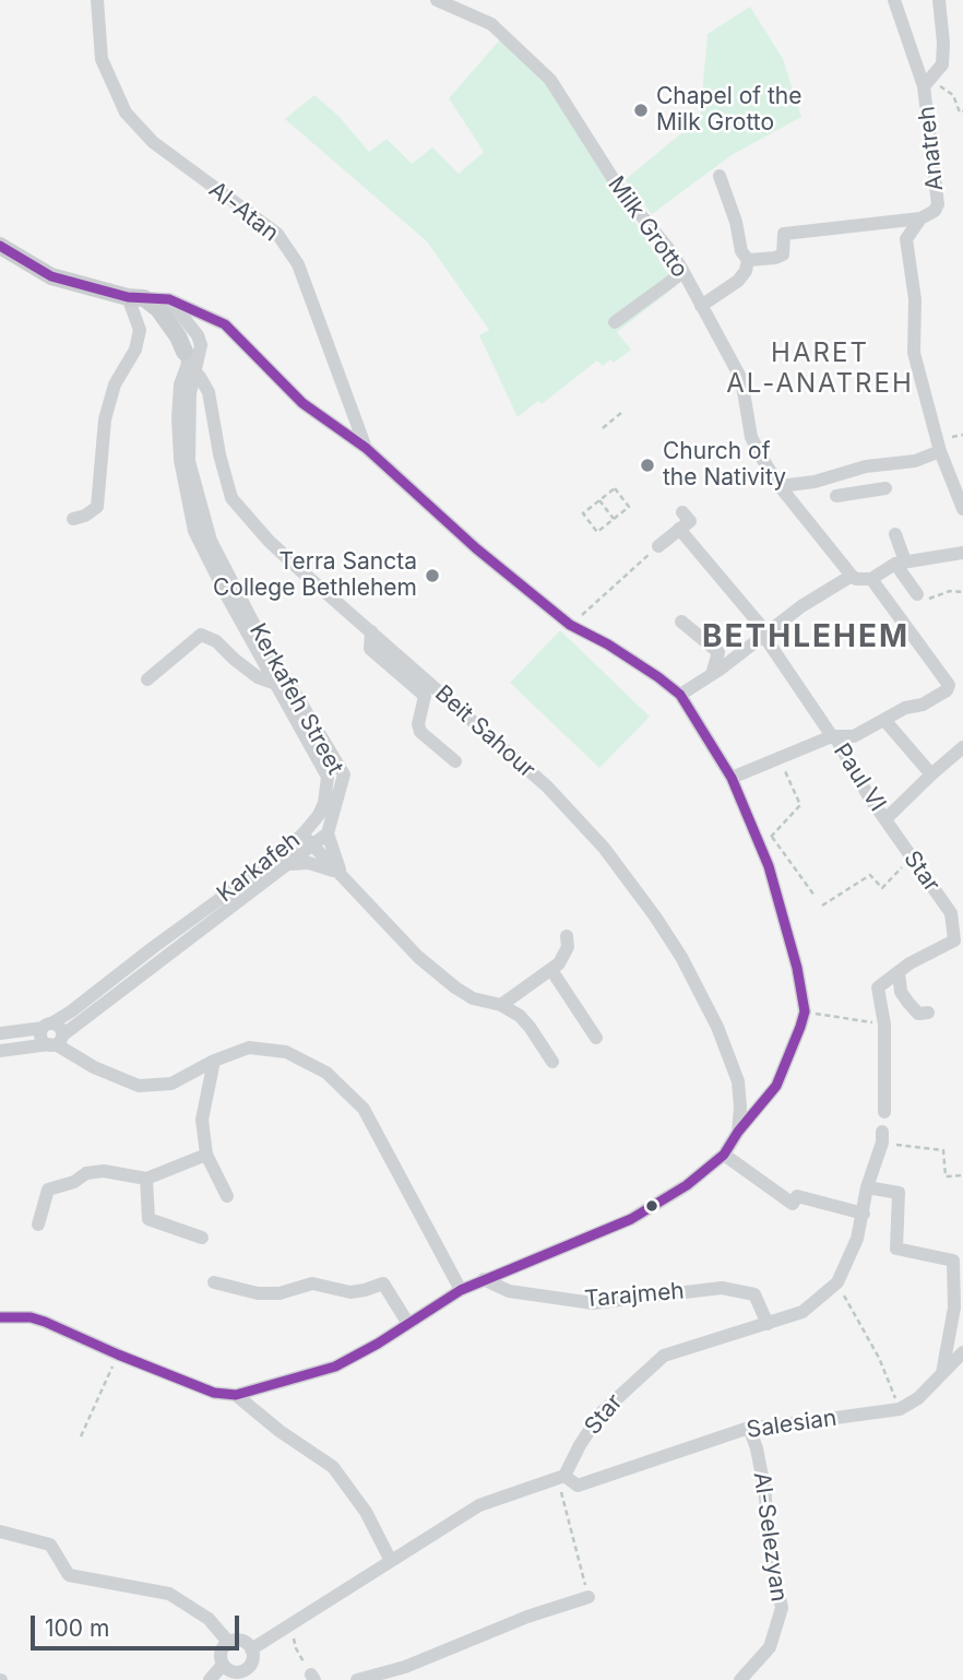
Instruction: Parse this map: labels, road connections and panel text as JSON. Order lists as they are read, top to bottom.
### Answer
{
  "streets": {
    "street": [
      "Anatreh",
      "Al-Atan",
      "Milk Grotto",
      "Kerkafeh Street",
      "Beit Sahour",
      "Paul VI",
      "Karkafeh",
      "Star",
      "Tarajmeh",
      "Salesian",
      "Al-Selezyan"
    ]
  },
  "crossings": [
    ["Kerkafeh Street", "Karkafeh"],
    ["Beit Sahour", "Karkafeh"],
    ["Paul VI", "Star"],
    ["Star", "Tarajmeh"],
    ["Star", "Salesian"],
    ["Salesian", "Al-Selezyan"]
  ],
  "districts": ["HARET AL-ANATREH", "BETHLEHEM"],
  "places": ["Chapel of the Milk Grotto", "Church of the Nativity", "Terra Sancta College Bethlehem"],
  "scale_bar": "100 m"
}
